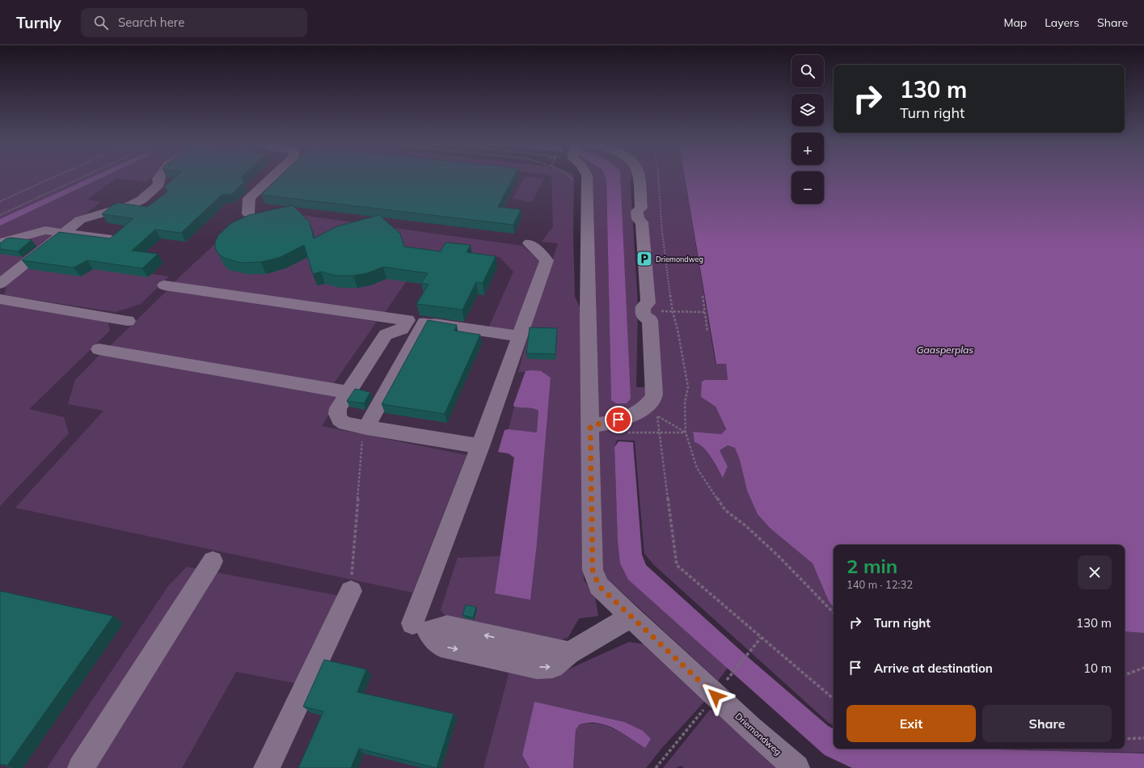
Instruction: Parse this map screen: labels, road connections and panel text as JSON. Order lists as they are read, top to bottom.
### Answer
{
  "streets": {
    "street": ["Driemondweg"]
  },
  "water": ["Gaasperplas"],
  "places": {
    "parking": ["Driemondweg"]
  },
  "page": {
    "header": "Turnly",
    "search": "Search here",
    "nav": ["Map", "Layers", "Share"],
    "map_buttons": ["+", "−"],
    "turn": ["130 m", "Turn right"],
    "heading": ["2 min", "140 m · 12:32"],
    "list": [
      {
        "name": "Turn right",
        "value": "130 m"
      },
      {
        "name": "Arrive at destination",
        "value": "10 m"
      }
    ],
    "buttons": ["Exit", "Share"]
  }
}
